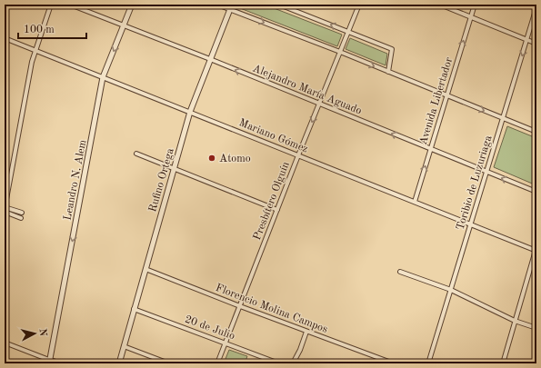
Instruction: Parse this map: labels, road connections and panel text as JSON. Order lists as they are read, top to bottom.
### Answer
{
  "streets": {
    "street": [
      "Alejandro María Aguado",
      "Avenida Libertador",
      "Mariano Gómez",
      "Leandro N. Alem",
      "Rufino Ortega",
      "Toribio de Luzuriaga",
      "Presbítero Olguín",
      "Florencio Molina Campos",
      "20 de Julio"
    ]
  },
  "crossings": [
    ["Alejandro María Aguado", "Avenida Libertador"],
    ["Alejandro María Aguado", "Leandro N. Alem"],
    ["Alejandro María Aguado", "Rufino Ortega"],
    ["Alejandro María Aguado", "Toribio de Luzuriaga"],
    ["Alejandro María Aguado", "Presbítero Olguín"],
    ["Avenida Libertador", "Mariano Gómez"],
    ["Mariano Gómez", "Leandro N. Alem"],
    ["Mariano Gómez", "Rufino Ortega"],
    ["Mariano Gómez", "Toribio de Luzuriaga"],
    ["Mariano Gómez", "Presbítero Olguín"],
    ["Rufino Ortega", "Florencio Molina Campos"],
    ["Rufino Ortega", "20 de Julio"],
    ["Presbítero Olguín", "Florencio Molina Campos"],
    ["Presbítero Olguín", "20 de Julio"]
  ],
  "one_way": ["Alejandro María Aguado", "Avenida Libertador", "Leandro N. Alem"],
  "places": ["Atomo"],
  "scale_bar": "100 m",
  "north": "right"
}
